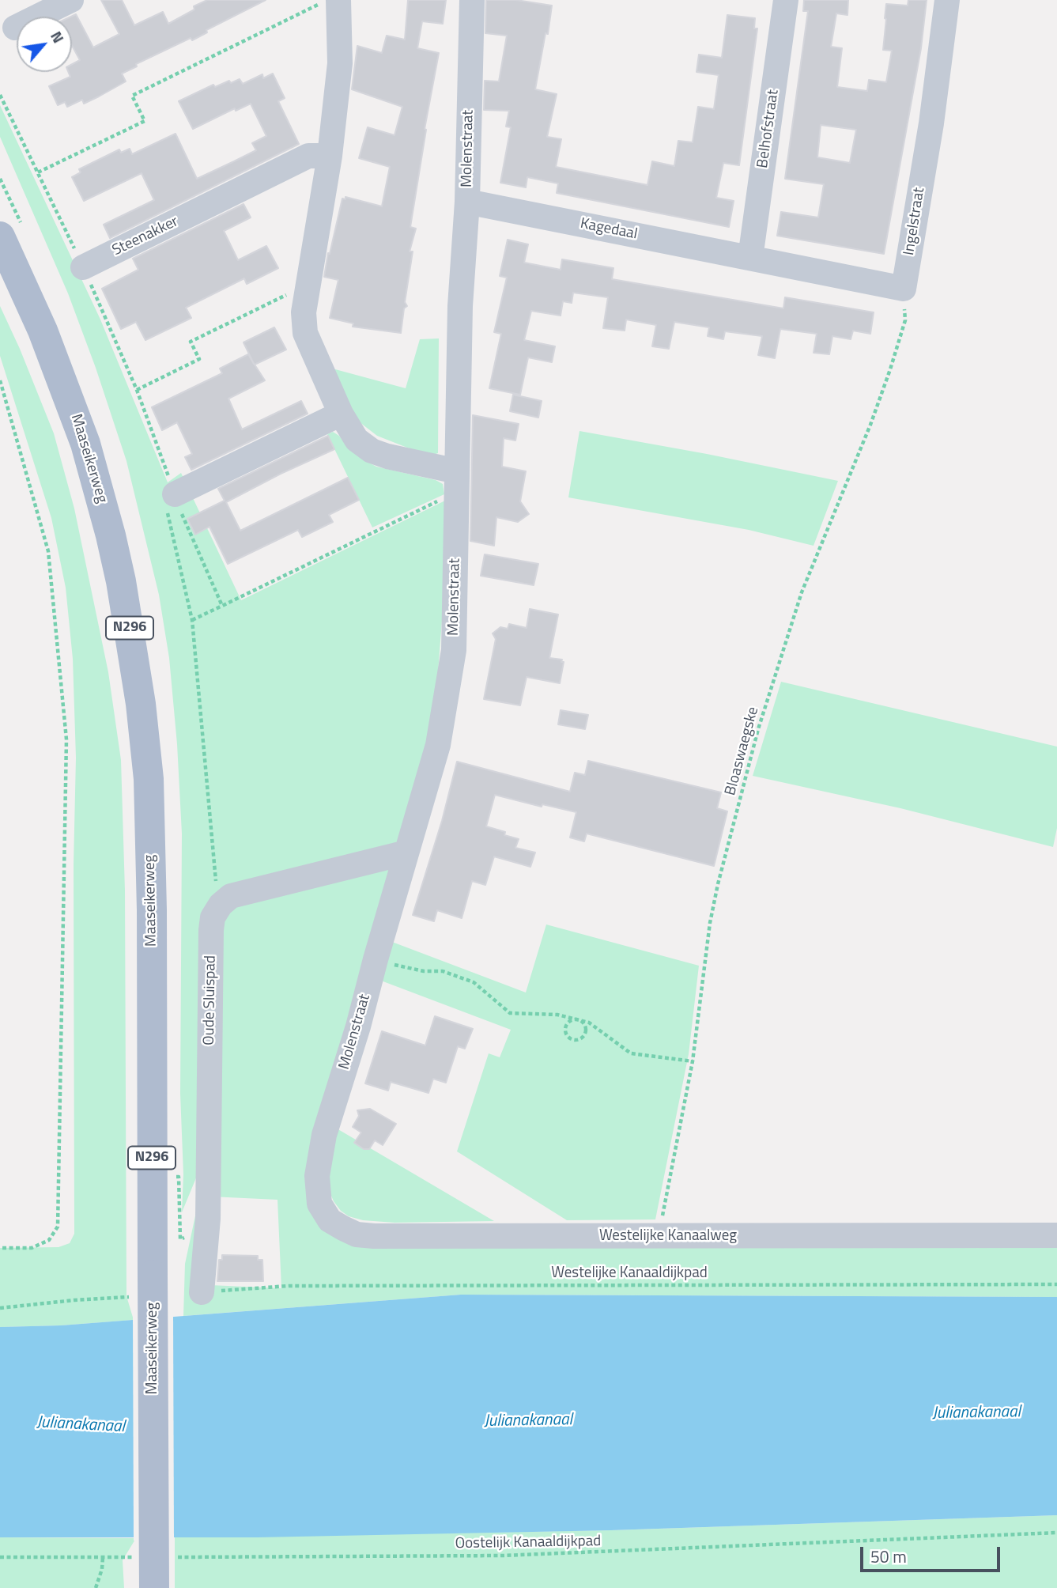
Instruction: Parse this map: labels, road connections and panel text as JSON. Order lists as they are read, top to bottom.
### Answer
{
  "streets": {
    "main road": ["Maaseikerweg", "N296"],
    "street": [
      "Belhofstraat",
      "Molenstraat",
      "Ingelstraat",
      "Kagedaal",
      "Steenakker",
      "Oude Sluispad",
      "Westelijke Kanaalweg"
    ],
    "path": ["Bloaswaegske", "Westelijke Kanaaldijkpad", "Oostelijk Kanaaldijkpad"]
  },
  "crossings": [
    ["Belhofstraat", "Kagedaal"],
    ["Molenstraat", "Kagedaal"],
    ["Molenstraat", "Westelijke Kanaalweg"],
    ["Ingelstraat", "Bloaswaegske"],
    ["Bloaswaegske", "Westelijke Kanaalweg"],
    ["Oude Sluispad", "Westelijke Kanaaldijkpad"]
  ],
  "water": ["Julianakanaal"],
  "scale_bar": "50 m",
  "north": "top right"
}
